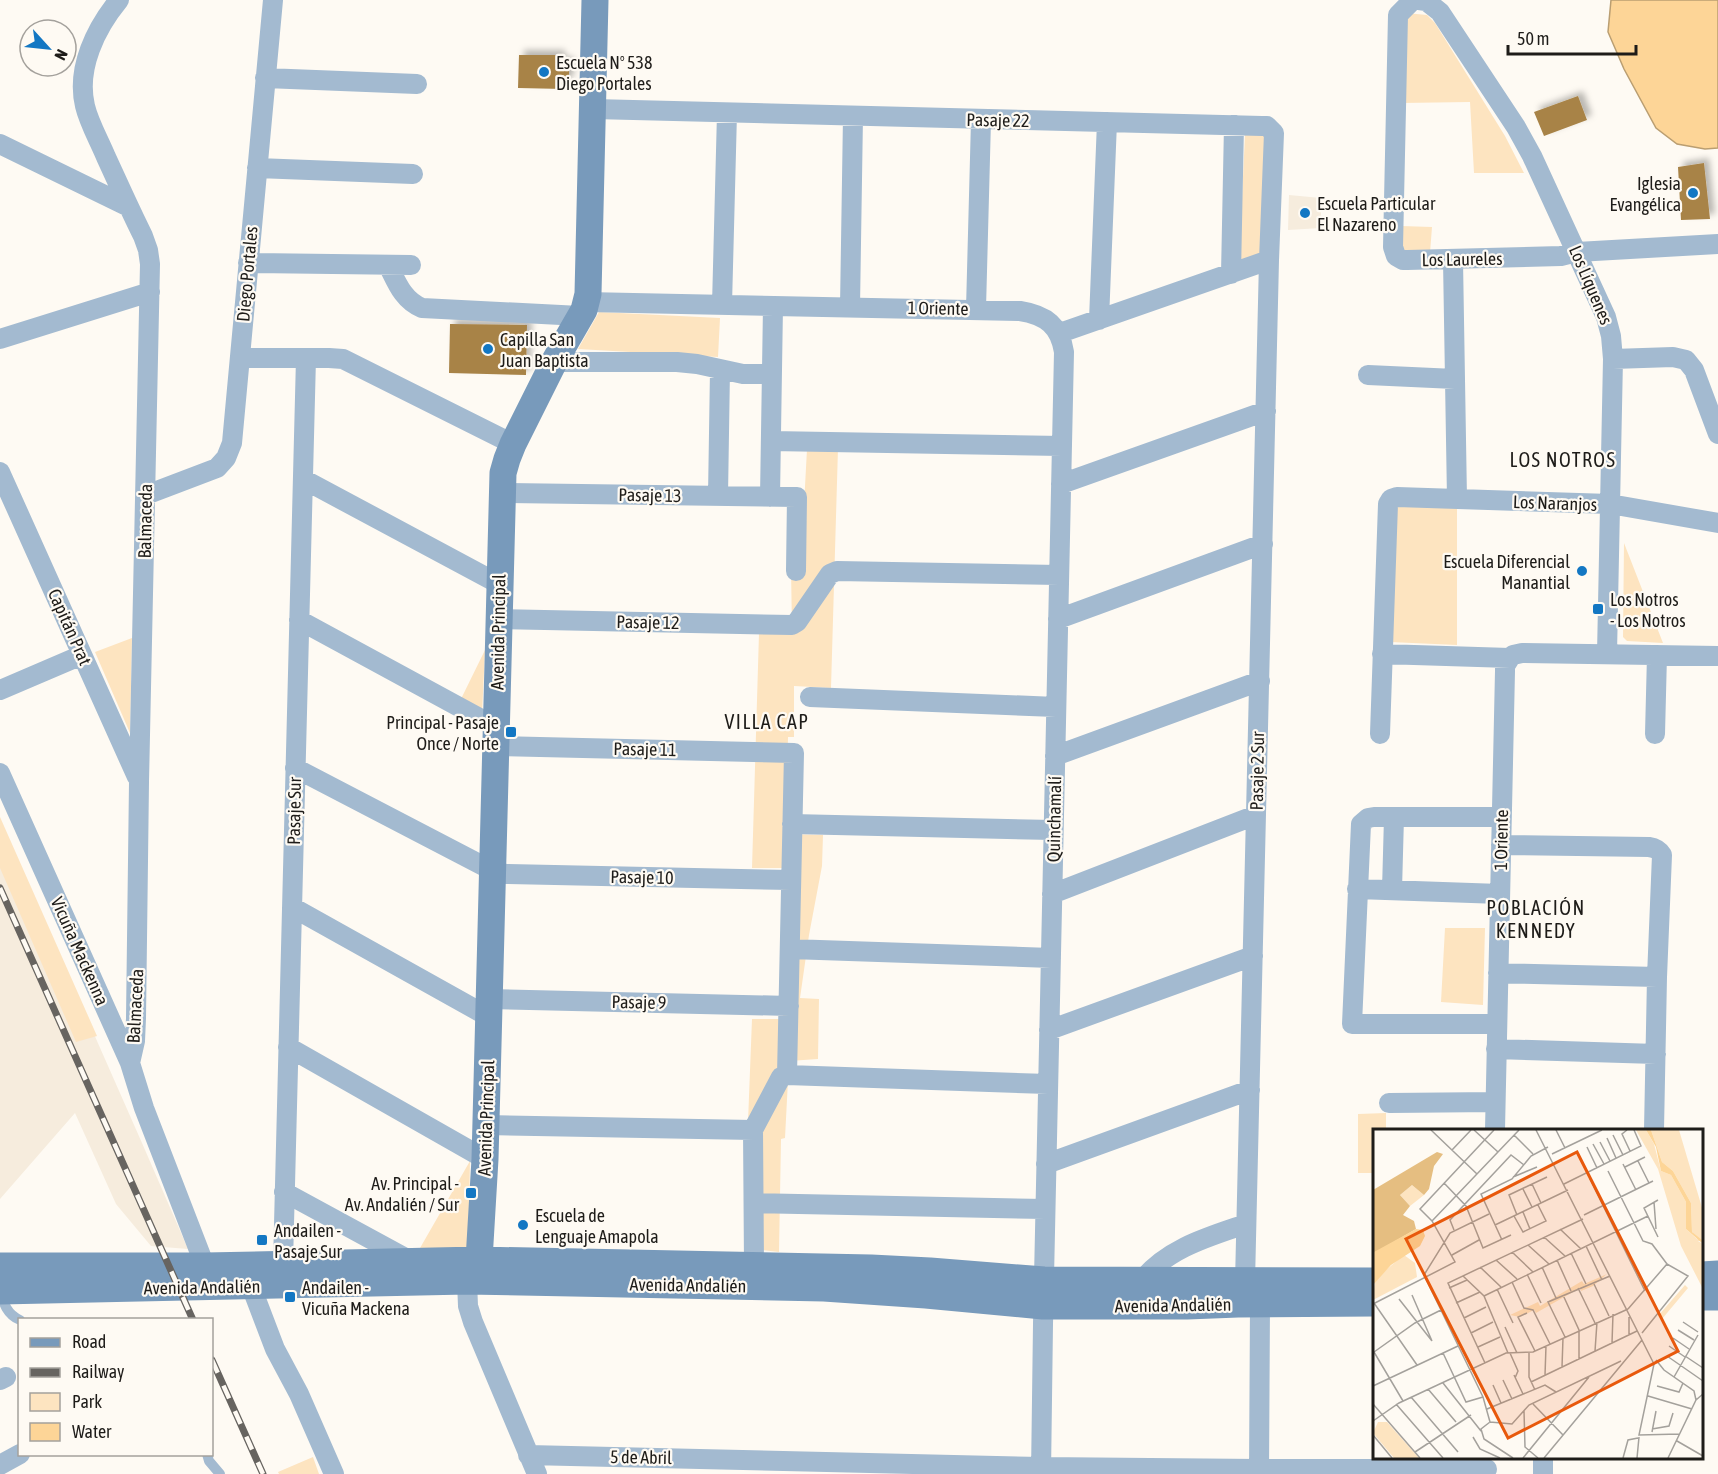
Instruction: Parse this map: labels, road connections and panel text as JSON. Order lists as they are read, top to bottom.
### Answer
{
  "streets": {
    "main road": ["Avenida Principal", "Avenida Andalién"],
    "street": [
      "Pasaje 22",
      "Los Laureles",
      "Diego Portales",
      "Los Líquenes",
      "1 Oriente",
      "Pasaje 13",
      "Los Naranjos",
      "Balmaceda",
      "Pasaje 12",
      "Capitán Prat",
      "Pasaje 11",
      "Pasaje 2 Sur",
      "Pasaje Sur",
      "Quinchamalí",
      "Pasaje 10",
      "Vicuña Mackenna",
      "Pasaje 9",
      "5 de Abril"
    ]
  },
  "crossings": [
    ["Pasaje 22", "Avenida Principal"],
    ["Pasaje 22", "Pasaje 2 Sur"],
    ["Los Laureles", "Los Líquenes"],
    ["Diego Portales", "Balmaceda"],
    ["Los Líquenes", "Los Naranjos"],
    ["1 Oriente", "Avenida Principal"],
    ["1 Oriente", "Quinchamalí"],
    ["Pasaje 13", "Avenida Principal"],
    ["Balmaceda", "Capitán Prat"],
    ["Balmaceda", "Vicuña Mackenna"],
    ["Pasaje 12", "Avenida Principal"],
    ["Pasaje 12", "Quinchamalí"],
    ["Avenida Principal", "Pasaje 11"],
    ["Avenida Principal", "Pasaje 10"],
    ["Avenida Principal", "Pasaje 9"],
    ["Avenida Principal", "Avenida Andalién"],
    ["Pasaje 2 Sur", "Avenida Andalién"],
    ["Pasaje Sur", "Avenida Andalién"],
    ["Quinchamalí", "Avenida Andalién"],
    ["Quinchamalí", "5 de Abril"],
    ["Vicuña Mackenna", "Avenida Andalién"]
  ],
  "districts": ["LOS NOTROS", "VILLA CAP", "POBLACIÓN KENNEDY"],
  "places": {
    "other": [
      "Escuela Nº 538 Diego Portales",
      "Iglesia Evangélica",
      "Escuela Particular El Nazareno",
      "Capilla San Juan Baptista",
      "Escuela Diferencial Manantial",
      "Escuela de Lenguaje Amapola"
    ],
    "transit": [
      "Los Notros - Los Notros",
      "Principal - Pasaje Once / Norte",
      "Av. Principal - Av. Andalién / Sur",
      "Andailen - Pasaje Sur",
      "Andailen - Vicuña Mackena"
    ]
  },
  "legend": [
    "Road",
    "Railway",
    "Park",
    "Water"
  ],
  "scale_bar": "50 m",
  "north": "bottom right"
}
